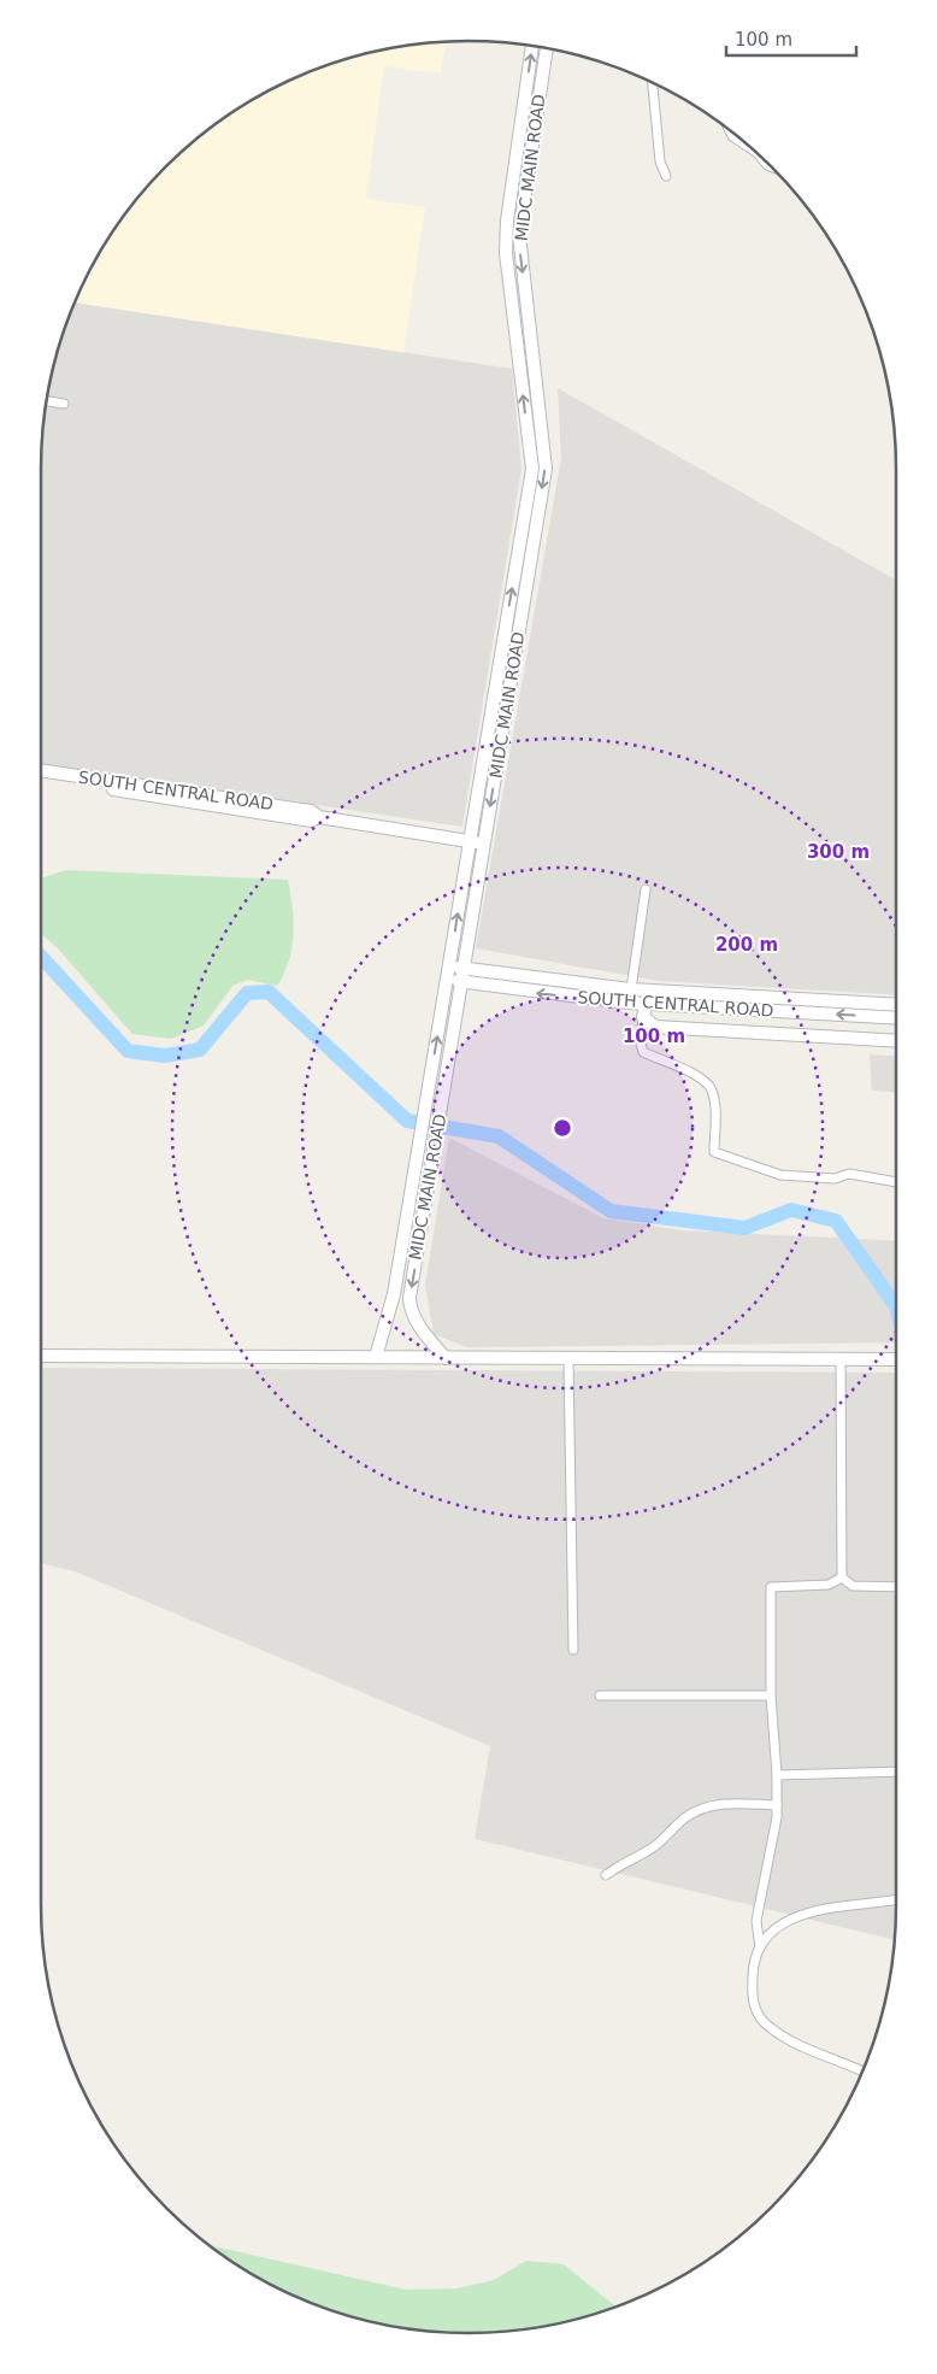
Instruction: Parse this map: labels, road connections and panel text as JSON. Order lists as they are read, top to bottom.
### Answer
{
  "streets": {
    "main road": ["MIDC MAIN ROAD", "SOUTH CENTRAL ROAD"]
  },
  "crossings": [
    ["MIDC MAIN ROAD", "SOUTH CENTRAL ROAD"]
  ],
  "scale_bar": "100 m",
  "rings": ["300 m", "200 m", "100 m"]
}
